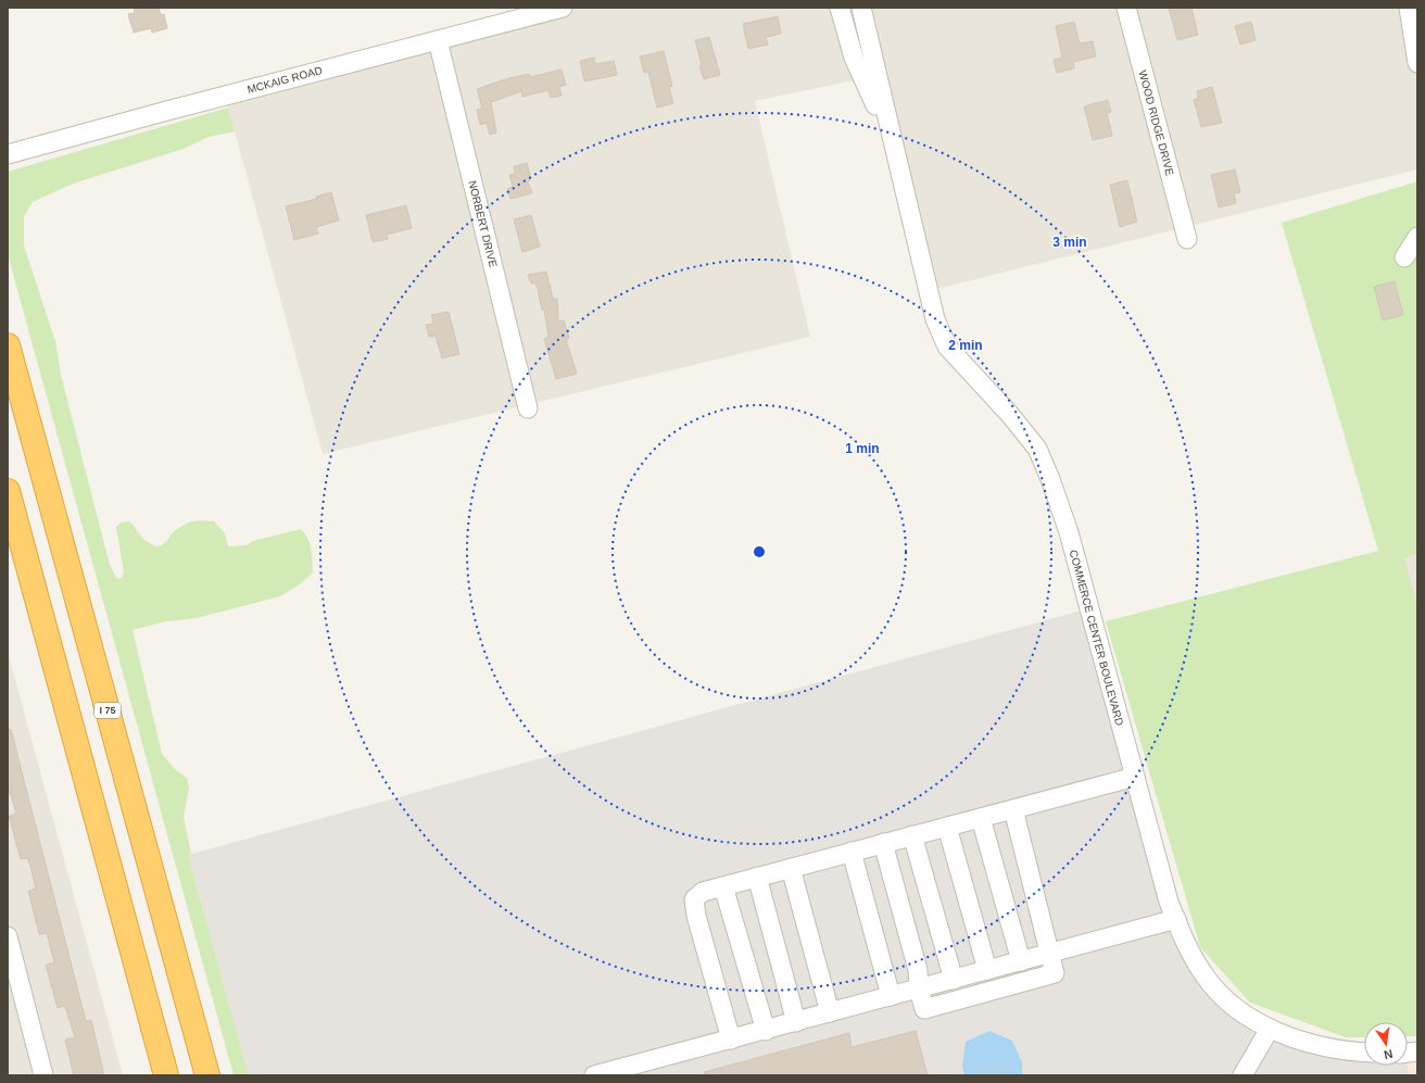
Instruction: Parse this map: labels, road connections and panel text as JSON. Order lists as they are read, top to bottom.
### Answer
{
  "streets": {
    "highway": ["I 75"],
    "street": [
      "MCKAIG ROAD",
      "WOOD RIDGE DRIVE",
      "NORBERT DRIVE",
      "COMMERCE CENTER BOULEVARD"
    ]
  },
  "crossings": [
    ["MCKAIG ROAD", "NORBERT DRIVE"]
  ],
  "north": "bottom",
  "rings": ["3 min", "2 min", "1 min"]
}
